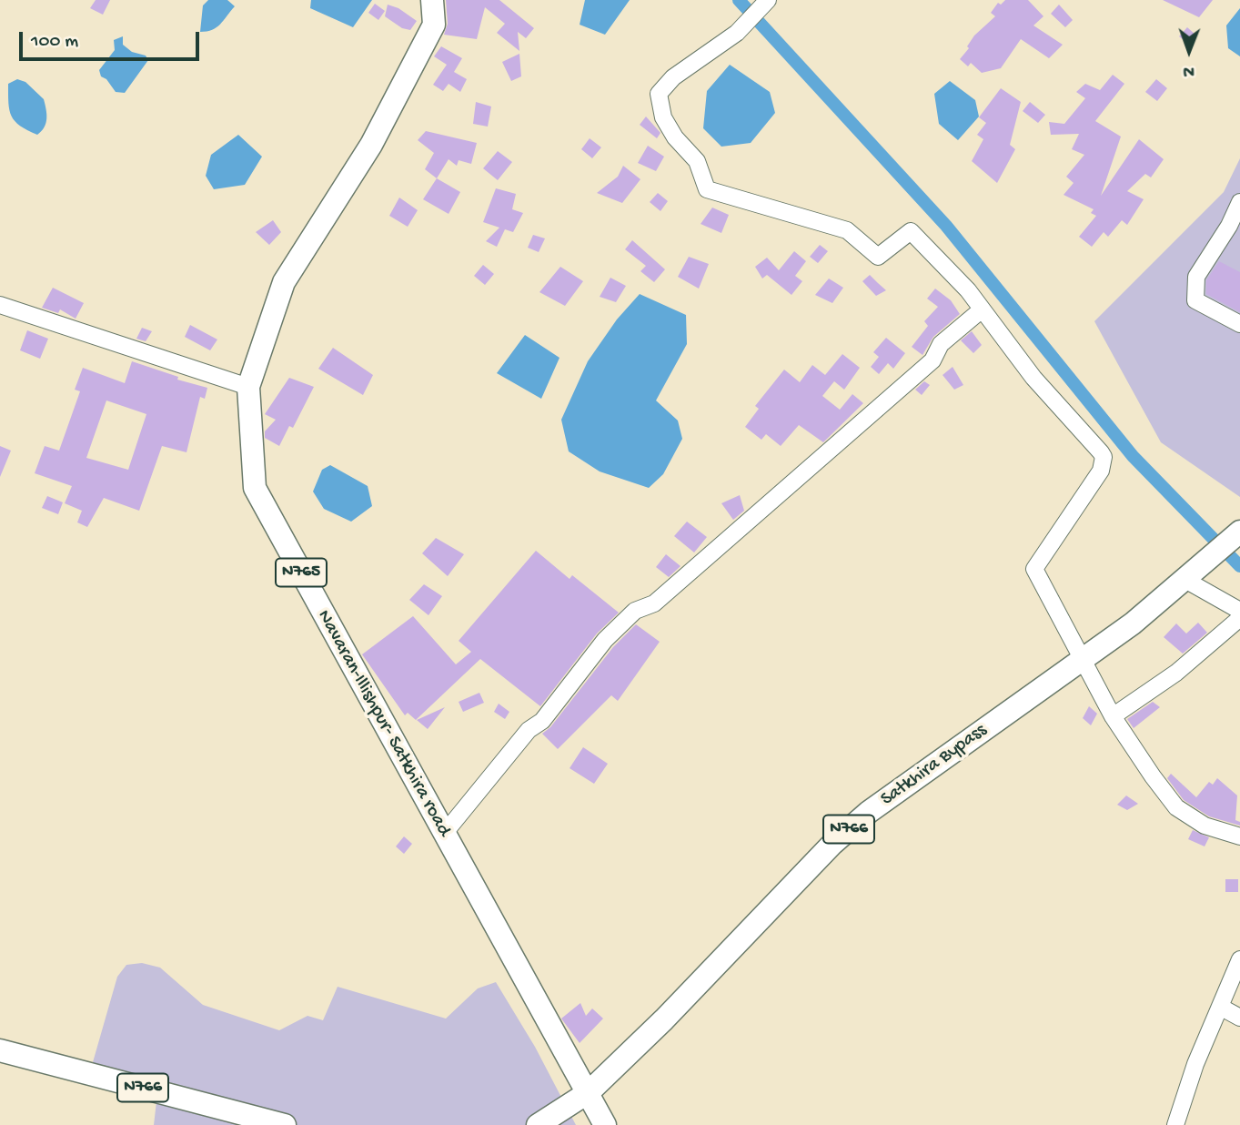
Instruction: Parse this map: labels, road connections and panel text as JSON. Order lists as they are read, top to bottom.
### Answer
{
  "streets": {
    "highway": [
      "N765",
      "Navaran-Illishpur- Satkhira road",
      "Satkhira Bypass",
      "N766"
    ]
  },
  "crossings": [
    ["Navaran-Illishpur- Satkhira road", "Satkhira Bypass"]
  ],
  "scale_bar": "100 m",
  "north": "bottom"
}
